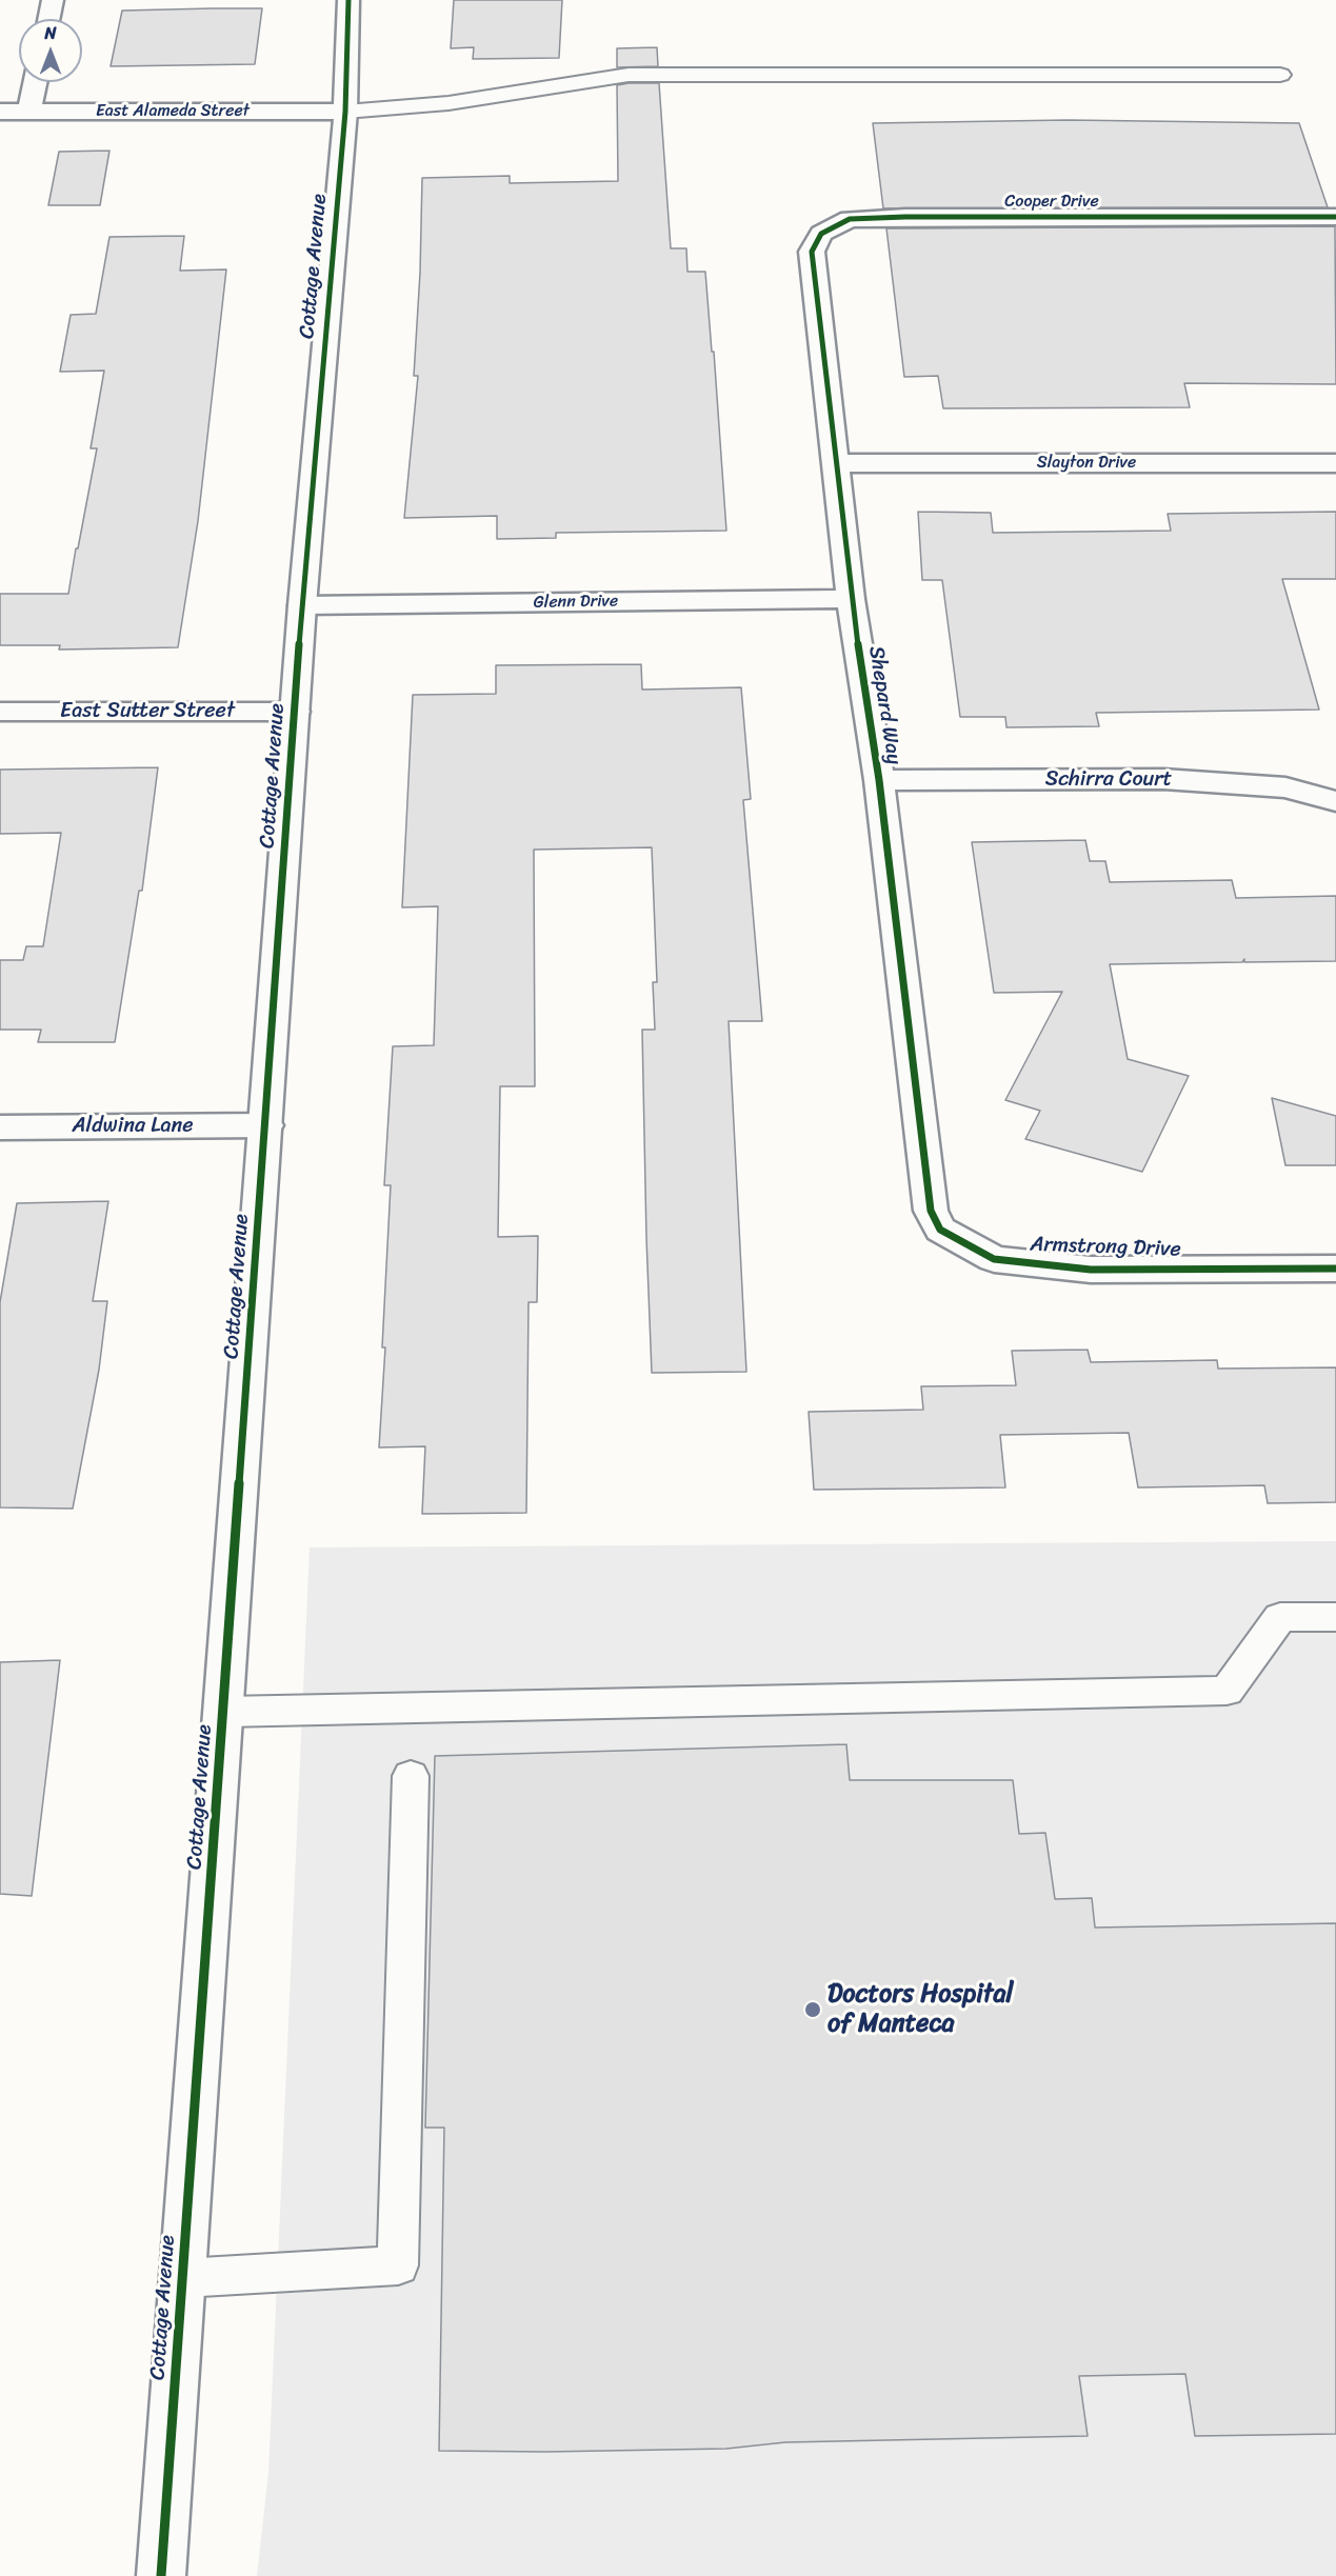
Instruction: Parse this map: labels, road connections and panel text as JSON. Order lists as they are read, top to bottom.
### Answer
{
  "streets": {
    "street": [
      "East Alameda Street",
      "Cooper Drive",
      "Cottage Avenue",
      "Slayton Drive",
      "Glenn Drive",
      "Shepard Way",
      "East Sutter Street",
      "Schirra Court",
      "Aldwina Lane",
      "Armstrong Drive"
    ]
  },
  "crossings": [
    ["East Alameda Street", "Cottage Avenue"],
    ["Cooper Drive", "Shepard Way"],
    ["Cottage Avenue", "Glenn Drive"],
    ["Cottage Avenue", "East Sutter Street"],
    ["Cottage Avenue", "Aldwina Lane"],
    ["Slayton Drive", "Shepard Way"],
    ["Glenn Drive", "Shepard Way"],
    ["Shepard Way", "Schirra Court"],
    ["Shepard Way", "Armstrong Drive"]
  ],
  "places": ["Doctors Hospital of Manteca"],
  "north": "top"
}
